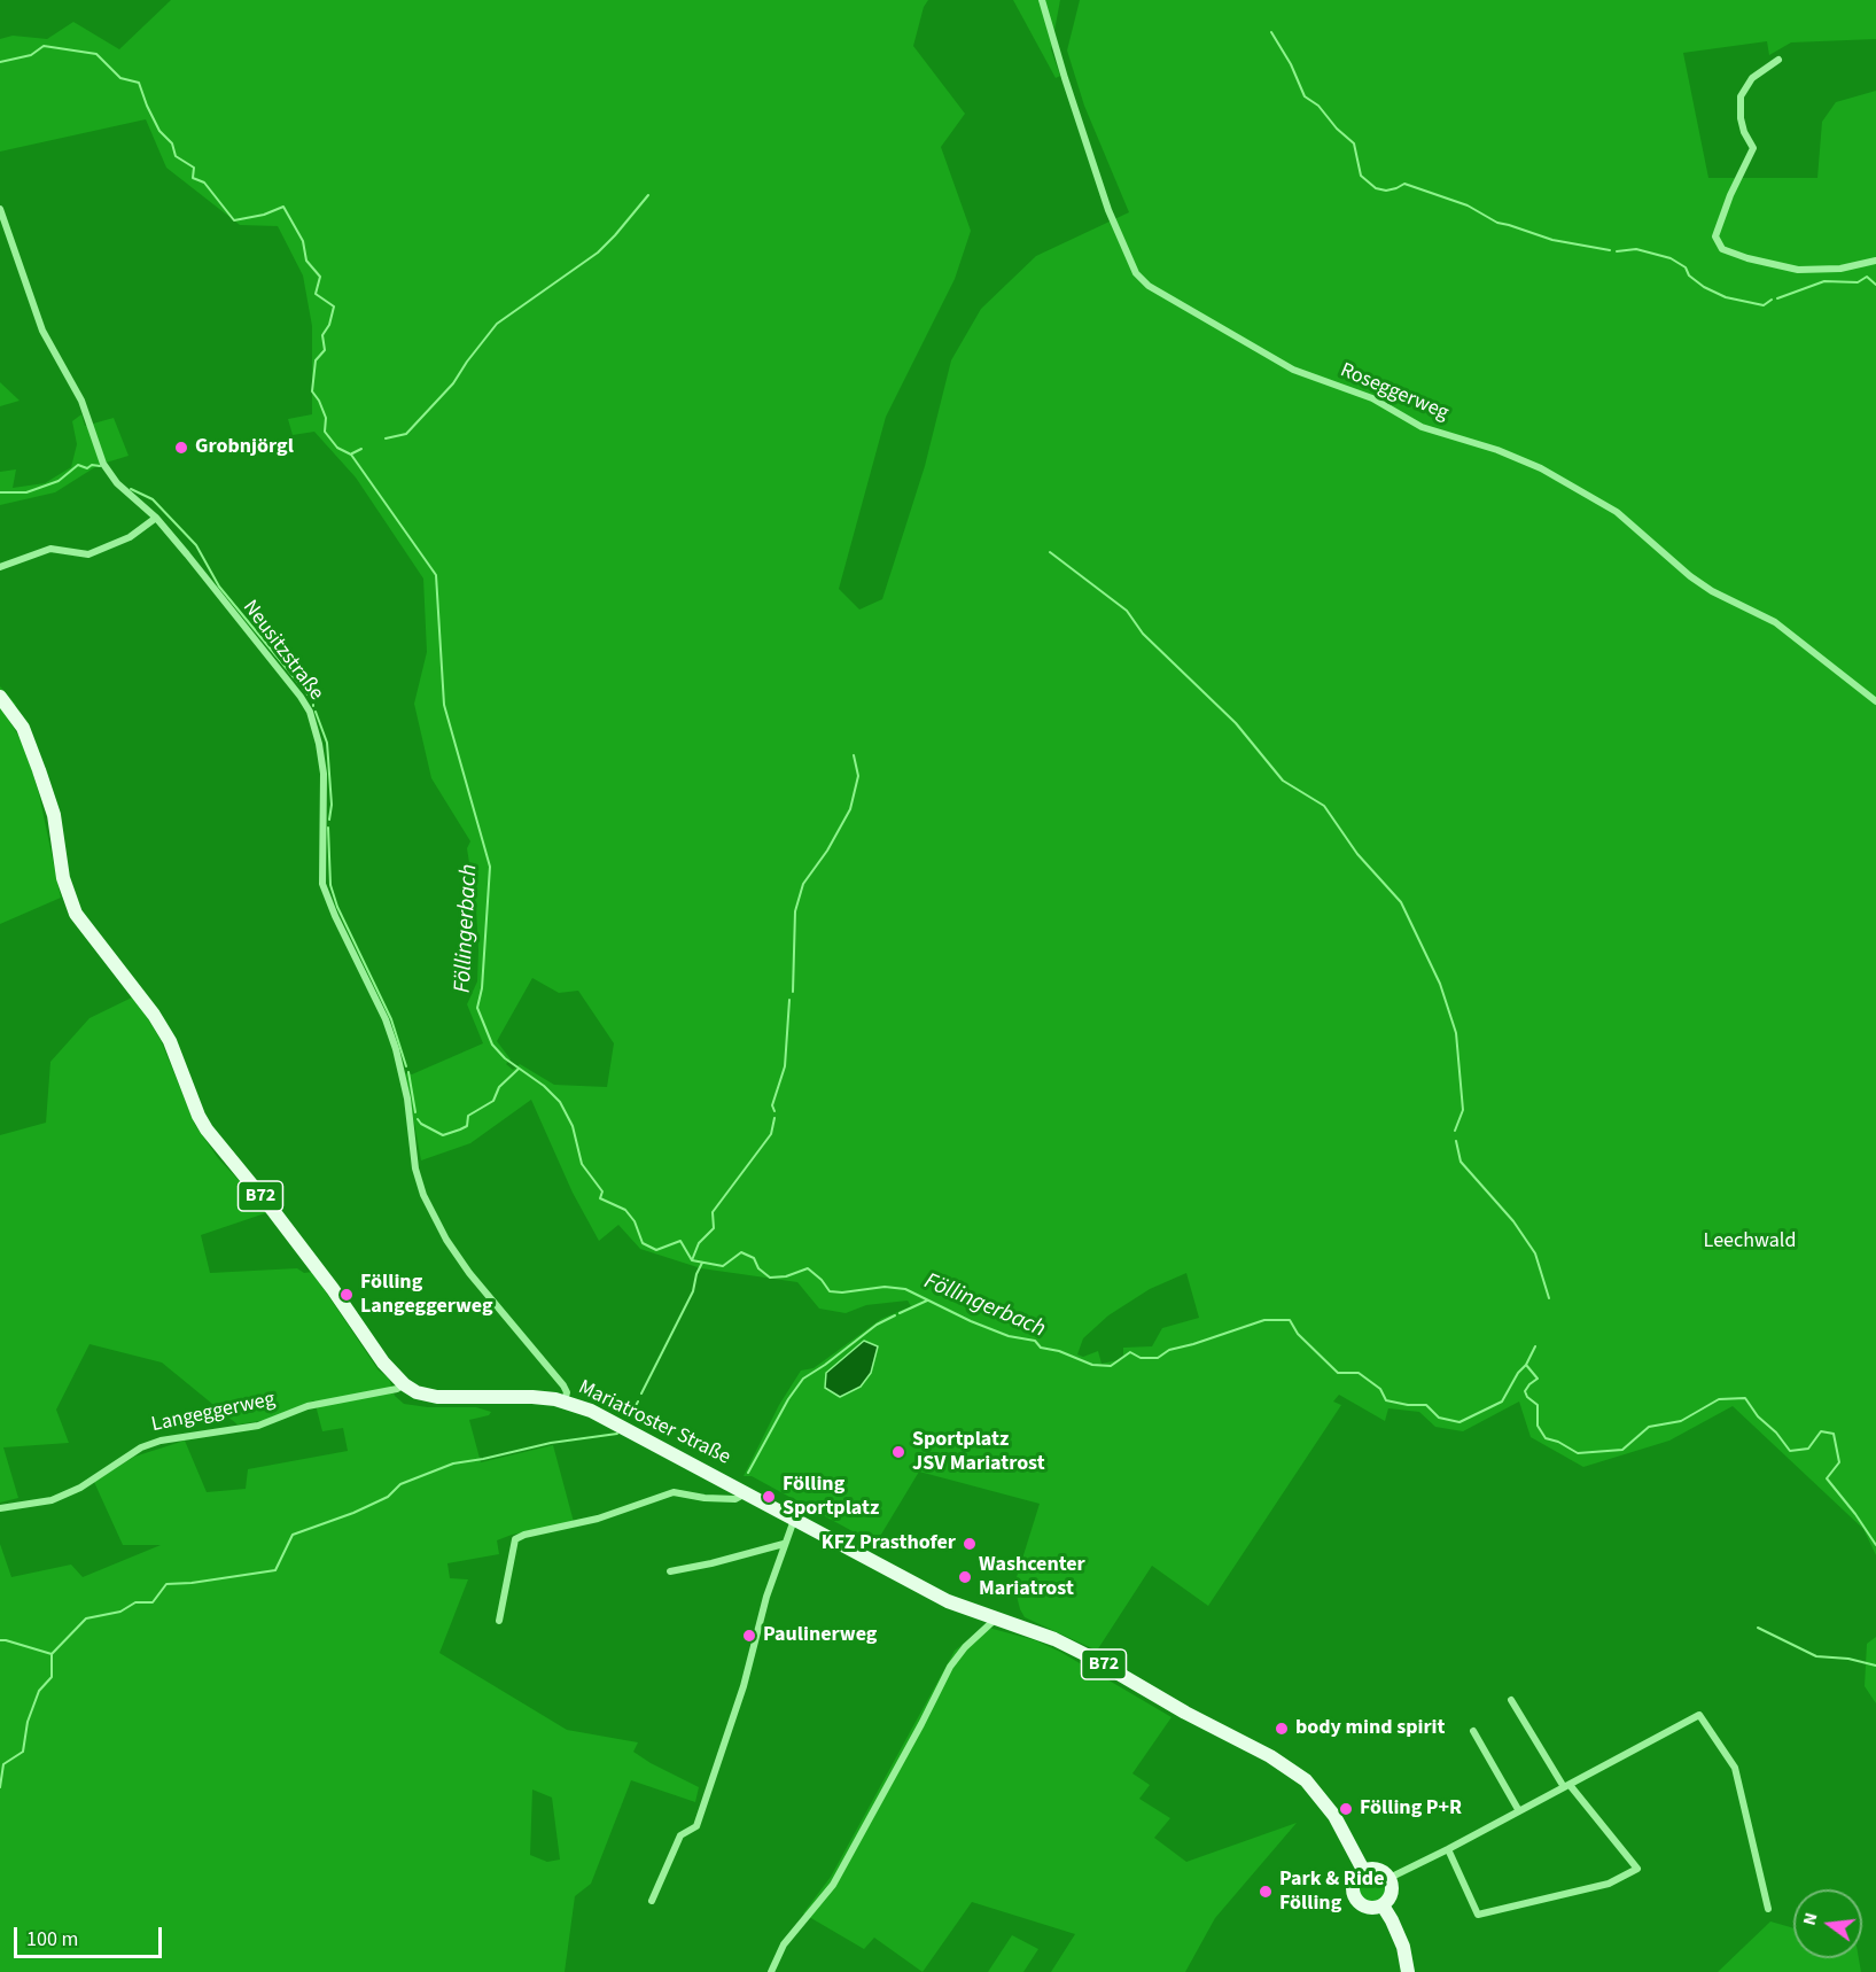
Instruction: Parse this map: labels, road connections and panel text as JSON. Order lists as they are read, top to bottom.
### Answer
{
  "streets": {
    "main road": ["B72", "Mariatroster Straße"],
    "street": ["Roseggerweg", "Neusitzstraße", "Langeggerweg"]
  },
  "crossings": [
    ["Neusitzstraße", "Mariatroster Straße"],
    ["Langeggerweg", "Mariatroster Straße"]
  ],
  "water": ["Föllingerbach"],
  "parks": ["Leechwald"],
  "places": [
    "Grobnjörgl",
    "Fölling Langeggerweg",
    "Sportplatz JSV Mariatrost",
    "Fölling Sportplatz",
    "KFZ Prasthofer",
    "Washcenter Mariatrost",
    "Paulinerweg",
    "body mind spirit",
    "Fölling P+R",
    "Park & Ride Fölling"
  ],
  "scale_bar": "100 m",
  "north": "left"
}
